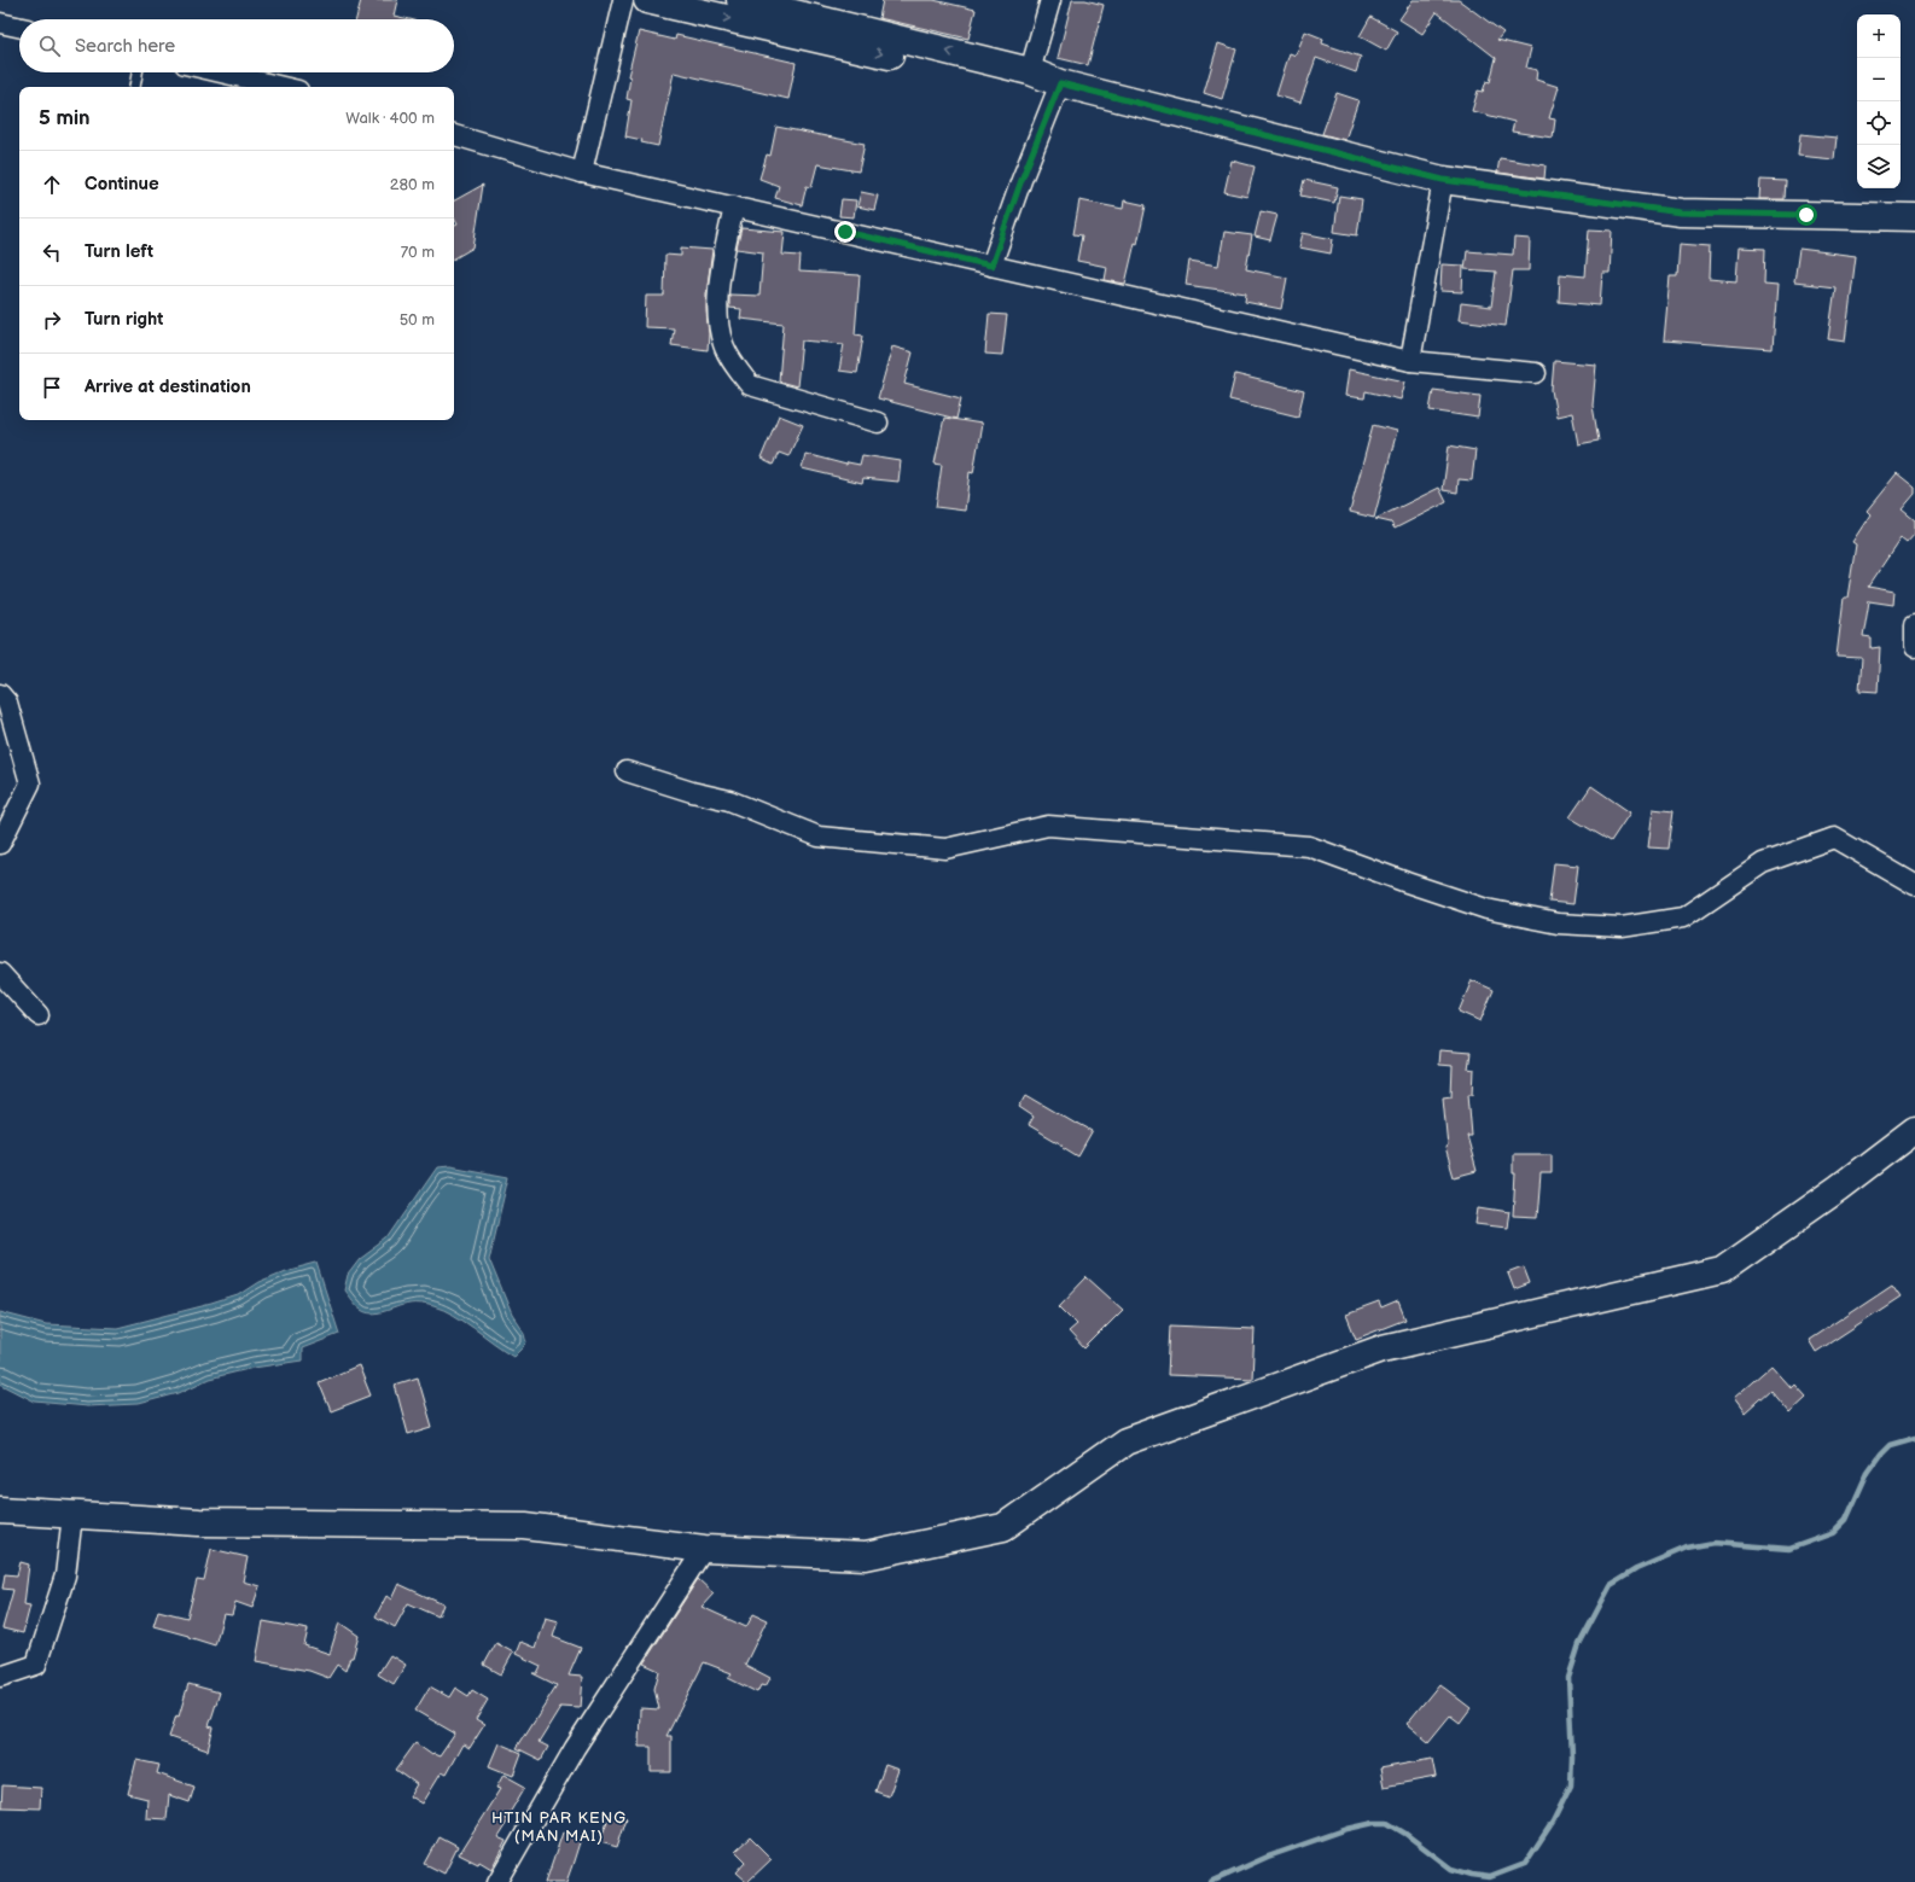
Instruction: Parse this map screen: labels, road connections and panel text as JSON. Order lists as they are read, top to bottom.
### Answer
{
  "districts": ["HTIN PAR KENG (MAN MAI)"],
  "page": {
    "map_buttons": ["+", "−"],
    "search": "Search here",
    "heading": ["5 min", "Walk · 400 m"],
    "list": [
      ["Continue", "280 m"],
      ["Turn left", "70 m"],
      ["Turn right", "50 m"],
      "Arrive at destination"
    ]
  }
}
